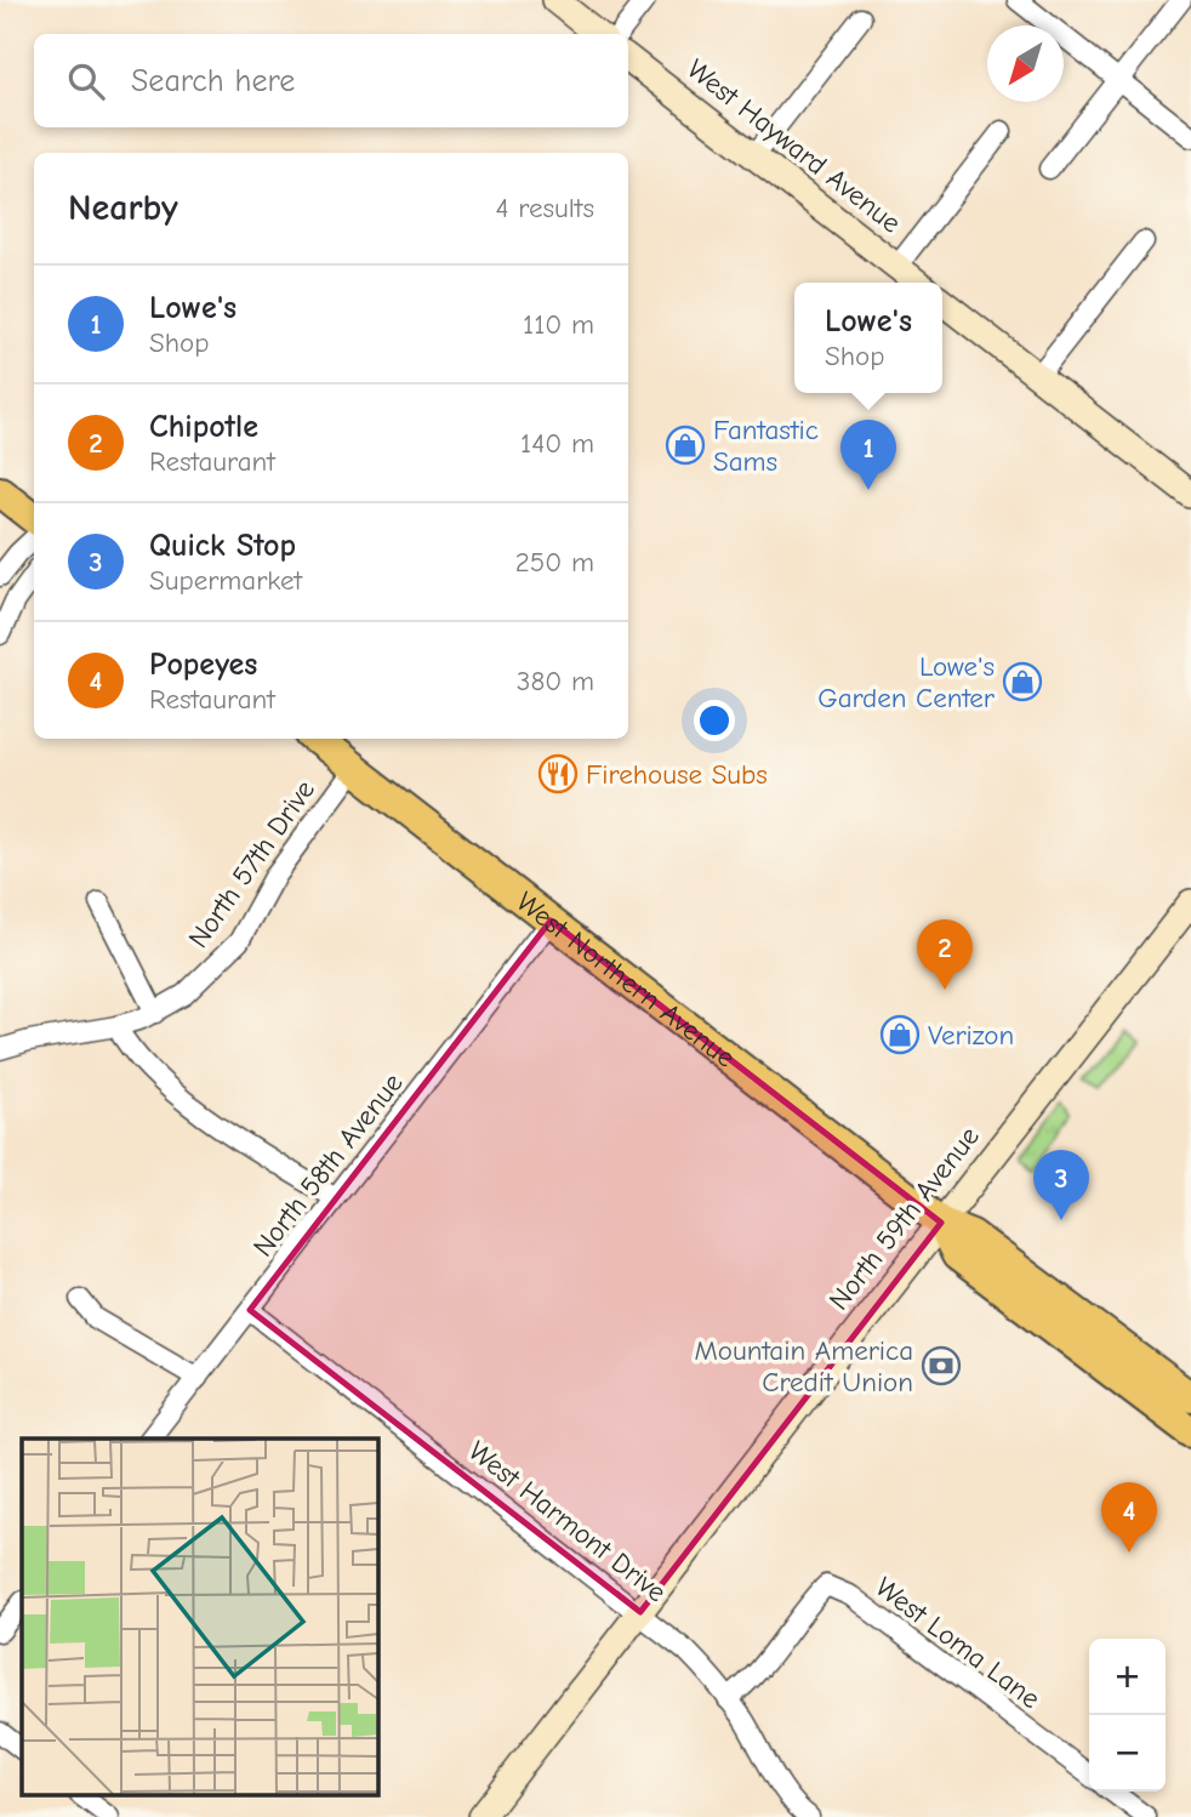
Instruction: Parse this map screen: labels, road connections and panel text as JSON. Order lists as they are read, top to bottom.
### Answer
{
  "streets": {
    "main road": ["West Hayward Avenue", "West Northern Avenue", "North 59th Avenue"],
    "street": [
      "North 57th Drive",
      "North 58th Avenue",
      "West Harmont Drive",
      "West Loma Lane"
    ]
  },
  "crossings": [
    ["North 57th Drive", "West Northern Avenue"],
    ["West Northern Avenue", "North 58th Avenue"],
    ["West Northern Avenue", "North 59th Avenue"],
    ["North 58th Avenue", "West Harmont Drive"],
    ["North 59th Avenue", "West Harmont Drive"],
    ["West Harmont Drive", "West Loma Lane"]
  ],
  "places": {
    "shop": ["Fantastic Sams", "Lowe's Garden Center", "Verizon"],
    "restaurant": ["Firehouse Subs"],
    "bank": ["Mountain America Credit Union"]
  },
  "north": "bottom left",
  "page": {
    "search": "Search here",
    "heading": ["Nearby", "4 results"],
    "list": [
      {
        "mark": "1",
        "name": "Lowe's",
        "note": "Shop",
        "value": "110 m"
      },
      {
        "mark": "2",
        "name": "Chipotle",
        "note": "Restaurant",
        "value": "140 m"
      },
      {
        "mark": "3",
        "name": "Quick Stop",
        "note": "Supermarket",
        "value": "250 m"
      },
      {
        "mark": "4",
        "name": "Popeyes",
        "note": "Restaurant",
        "value": "380 m"
      }
    ],
    "popup": ["Lowe's", "Shop"],
    "pins": [
      "1",
      "2",
      "3",
      "4"
    ],
    "map_buttons": ["+", "−"]
  }
}
